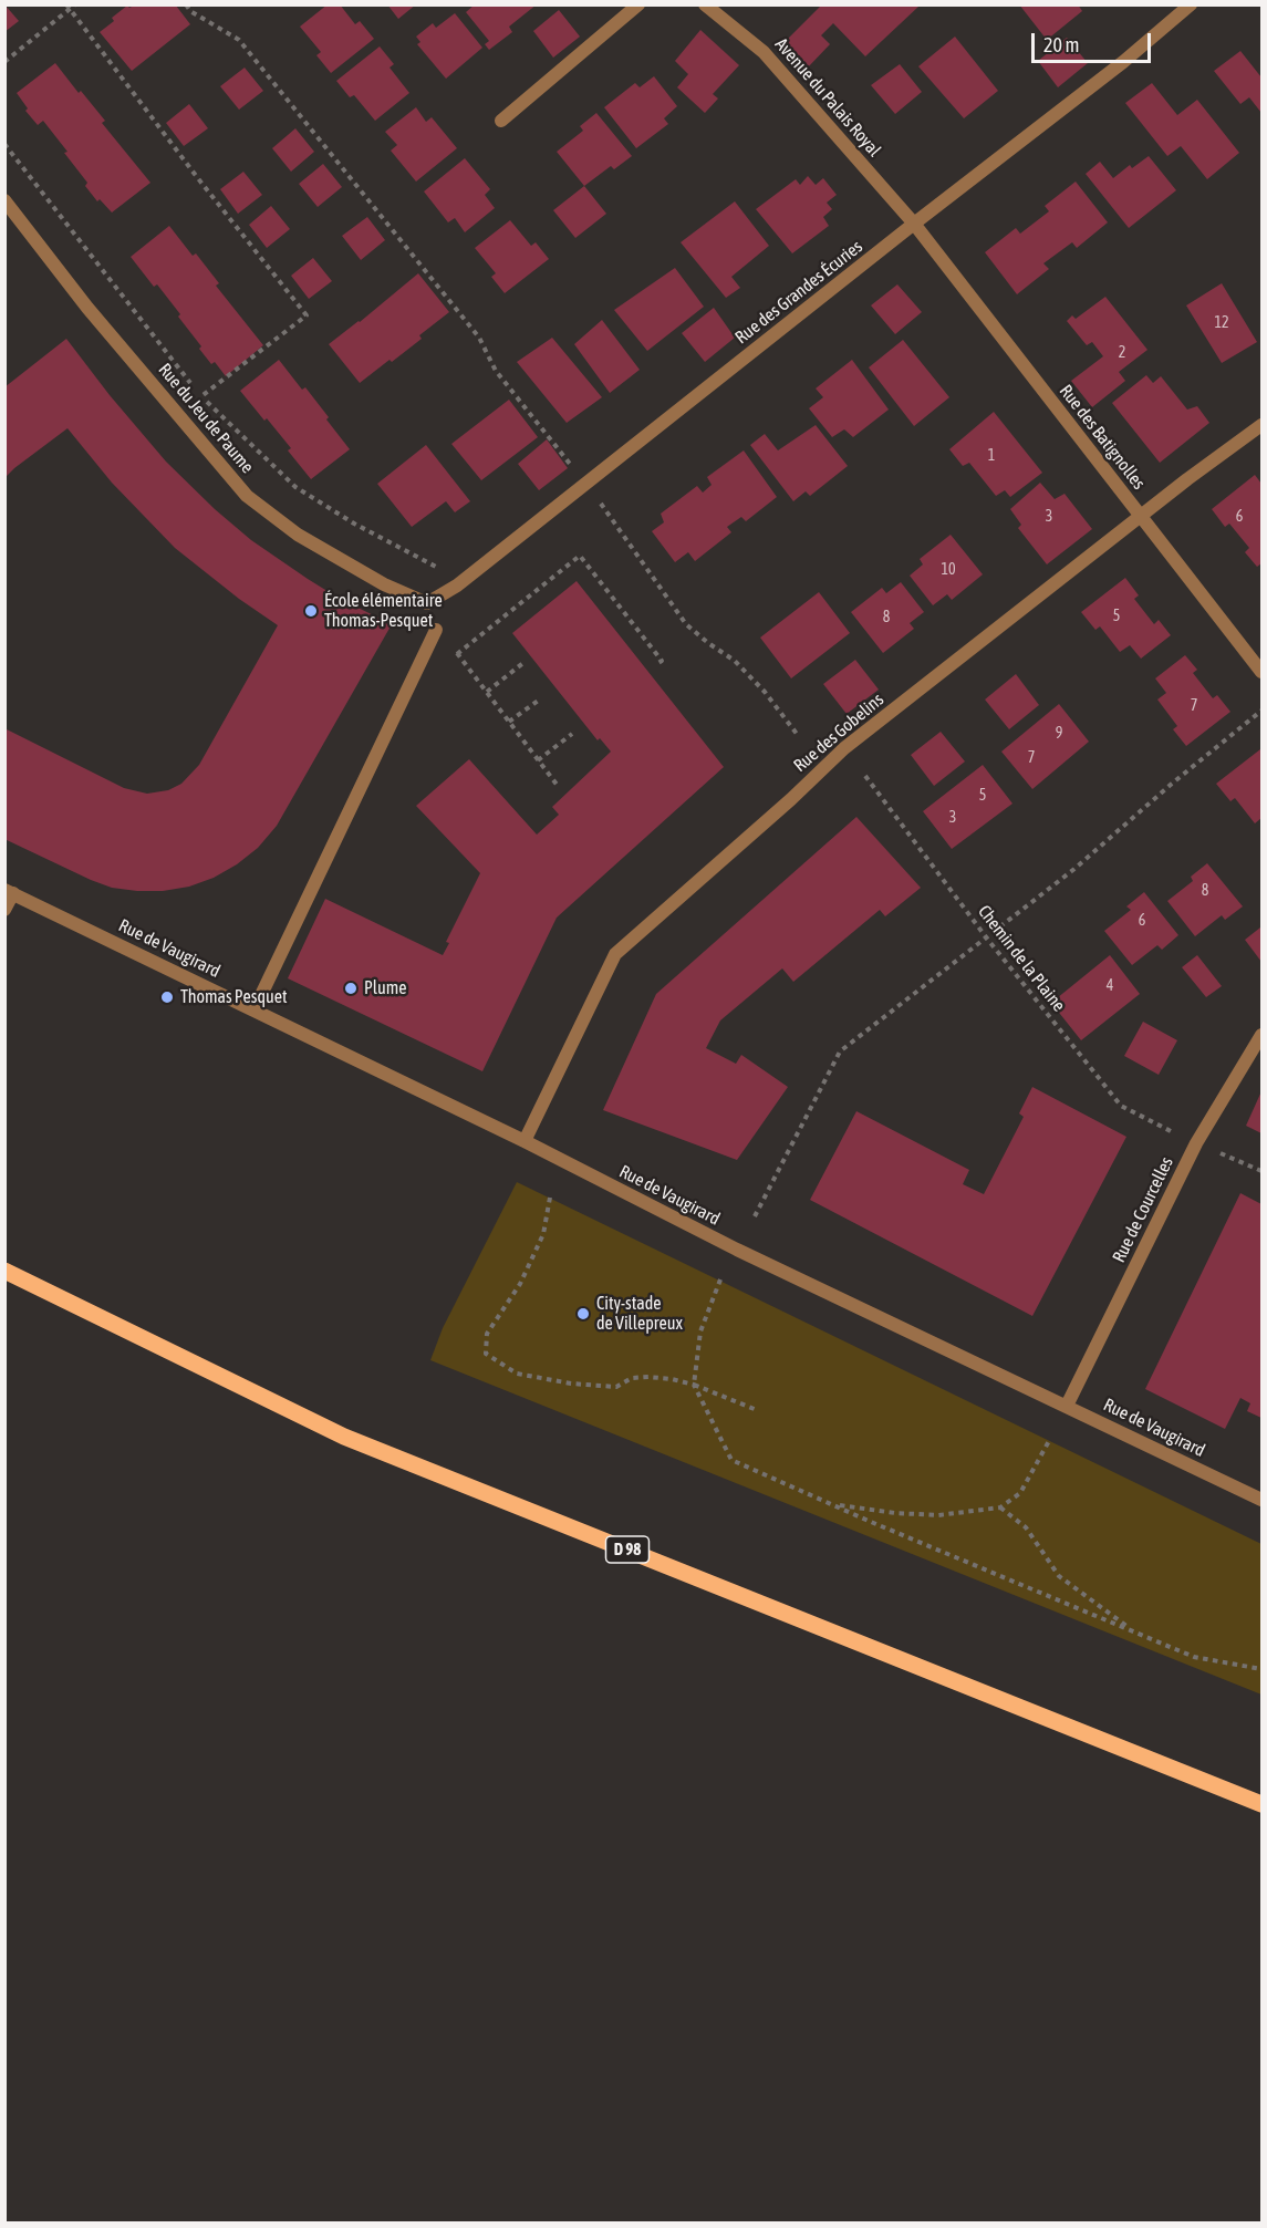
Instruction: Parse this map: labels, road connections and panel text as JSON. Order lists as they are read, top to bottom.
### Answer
{
  "streets": {
    "main road": ["D 98"],
    "street": [
      "Avenue du Palais Royal",
      "Rue des Grandes Écuries",
      "Rue du Jeu de Paume",
      "Rue des Batignolles",
      "Rue des Gobelins",
      "Rue de Vaugirard",
      "Rue de Courcelles"
    ],
    "path": ["Chemin de la Plaine"]
  },
  "crossings": [
    ["Avenue du Palais Royal", "Rue des Grandes Écuries"],
    ["Avenue du Palais Royal", "Rue des Batignolles"],
    ["Rue des Grandes Écuries", "Rue du Jeu de Paume"],
    ["Rue des Grandes Écuries", "Rue des Batignolles"],
    ["Rue des Batignolles", "Rue des Gobelins"],
    ["Rue des Gobelins", "Rue de Vaugirard"],
    ["Rue de Vaugirard", "Rue de Courcelles"]
  ],
  "places": [
    "École élémentaire Thomas-Pesquet",
    "Plume",
    "Thomas Pesquet",
    "City-stade de Villepreux"
  ],
  "house_numbers": [
    "12",
    "2",
    "1",
    "3",
    "6",
    "10",
    "5",
    "8",
    "7",
    "9",
    "7",
    "5",
    "3",
    "8",
    "6",
    "4"
  ],
  "scale_bar": "20 m"
}
